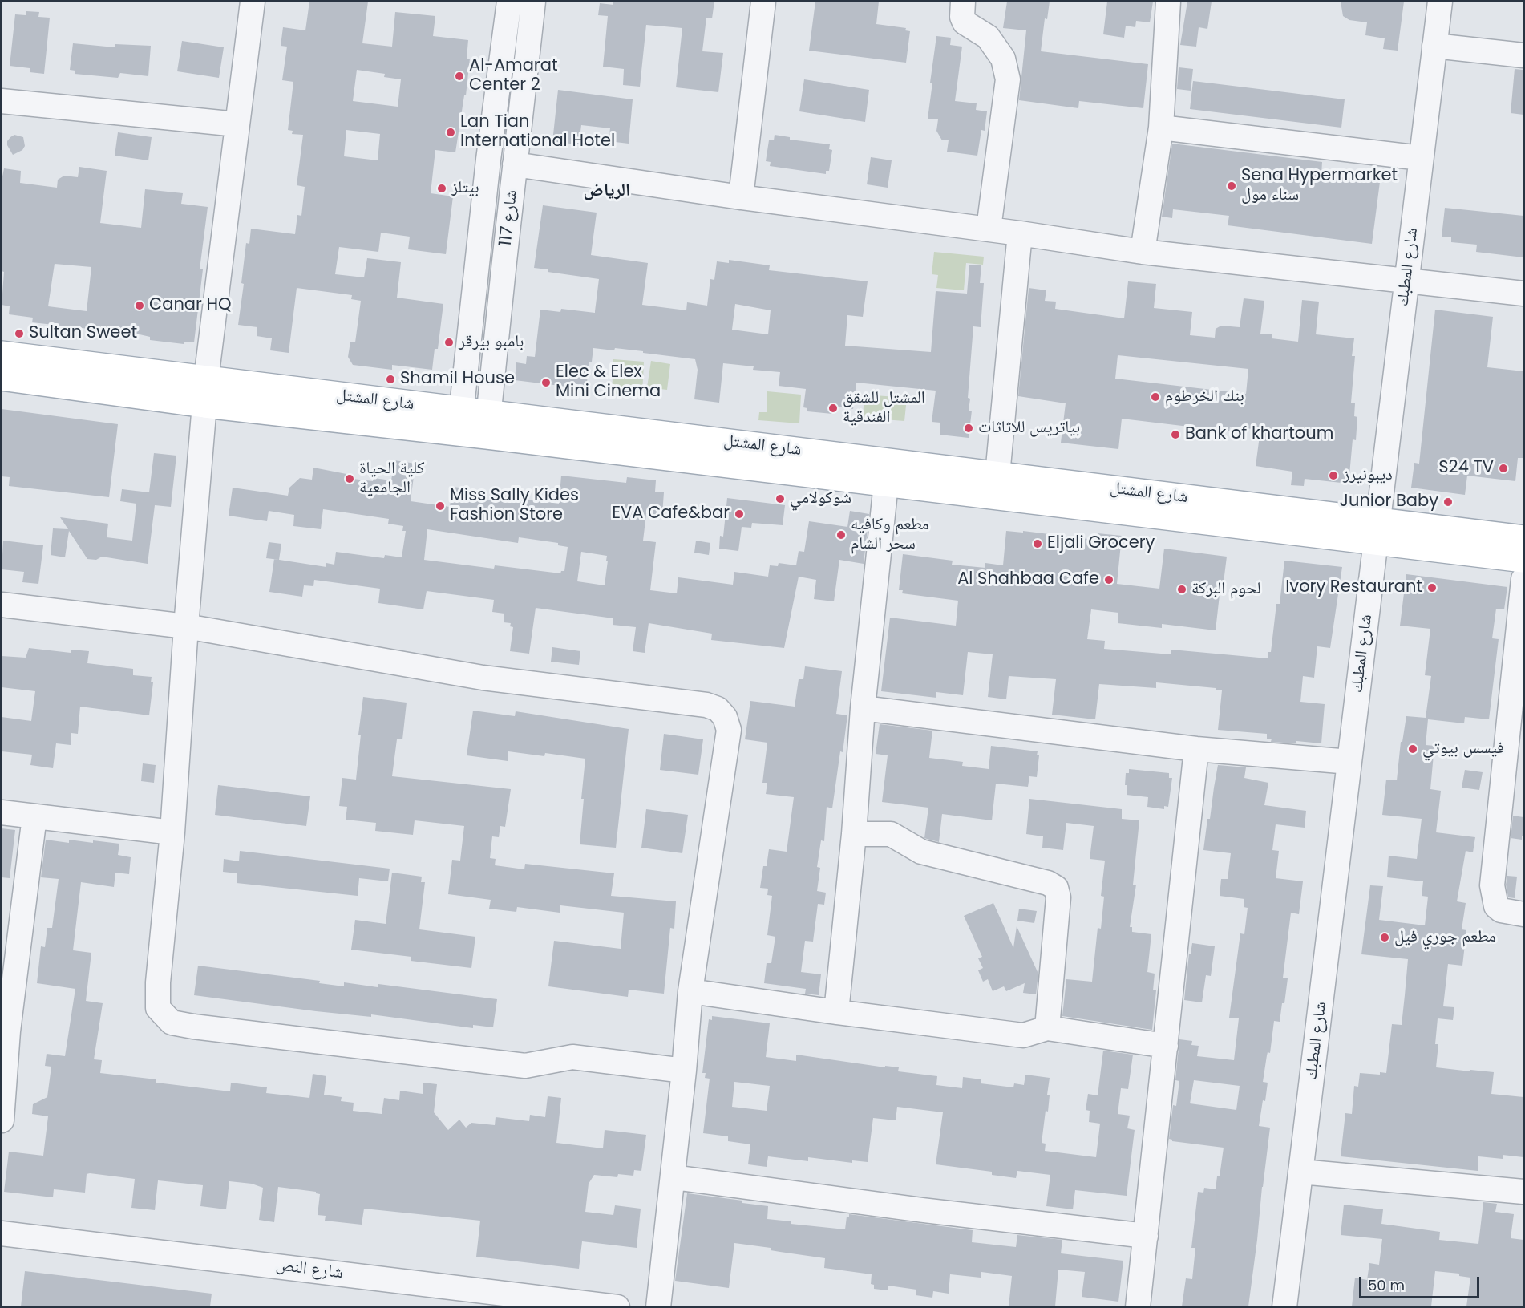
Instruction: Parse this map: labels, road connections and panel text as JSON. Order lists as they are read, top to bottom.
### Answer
{
  "streets": {
    "main road": ["شارع المشتل"],
    "street": ["شارع 117", "شارع المطبك", "شارع النص"]
  },
  "crossings": [
    ["شارع 117", "شارع المشتل"],
    ["شارع المطبك", "شارع المشتل"]
  ],
  "districts": ["الرياض"],
  "places": [
    "Al-Amarat Center 2",
    "Lan Tian International Hotel",
    "Sena Hypermarket سناء مول",
    "بيتلز",
    "Canar HQ",
    "Sultan Sweet",
    "بامبو بيرقر",
    "Shamil House",
    "Elec & Elex Mini Cinema",
    "بنك الخرطوم",
    "المشتل للشقق الفندقية",
    "بياتريس للاثاثات",
    "Bank of khartoum",
    "S24 TV",
    "ديبونيرز",
    "كلية الحياة الجامعية",
    "شوكولامي",
    "Junior Baby",
    "Miss Sally Kides Fashion Store",
    "EVA Cafe&bar",
    "مطعم وكافيه سحر الشام",
    "Eljali Grocery",
    "Al Shahbaa Cafe",
    "Ivory Restaurant",
    "لحوم البركة",
    "فيسس بيوتي",
    "مطعم جوري فيل"
  ],
  "scale_bar": "50 m"
}
